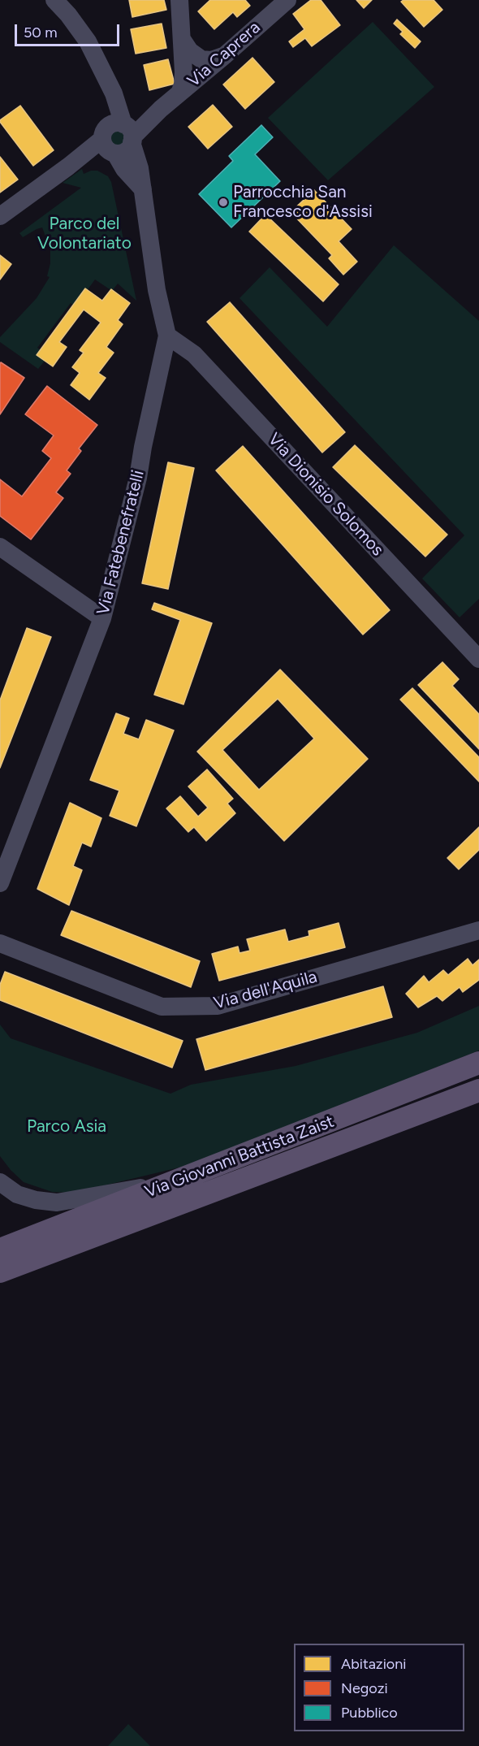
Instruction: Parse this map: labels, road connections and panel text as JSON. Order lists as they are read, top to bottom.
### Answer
{
  "streets": {
    "main road": ["Via Giovanni Battista Zaist"],
    "street": [
      "Via Caprera",
      "Via Dionisio Solomos",
      "Via Fatebenefratelli",
      "Via dell'Aquila"
    ]
  },
  "crossings": [
    ["Via Caprera", "Via Fatebenefratelli"],
    ["Via Dionisio Solomos", "Via Fatebenefratelli"]
  ],
  "parks": ["Parco del Volontariato", "Parco Asia"],
  "places": ["Parrocchia San Francesco d'Assisi"],
  "legend": ["Abitazioni", "Negozi", "Pubblico"],
  "scale_bar": "50 m"
}
